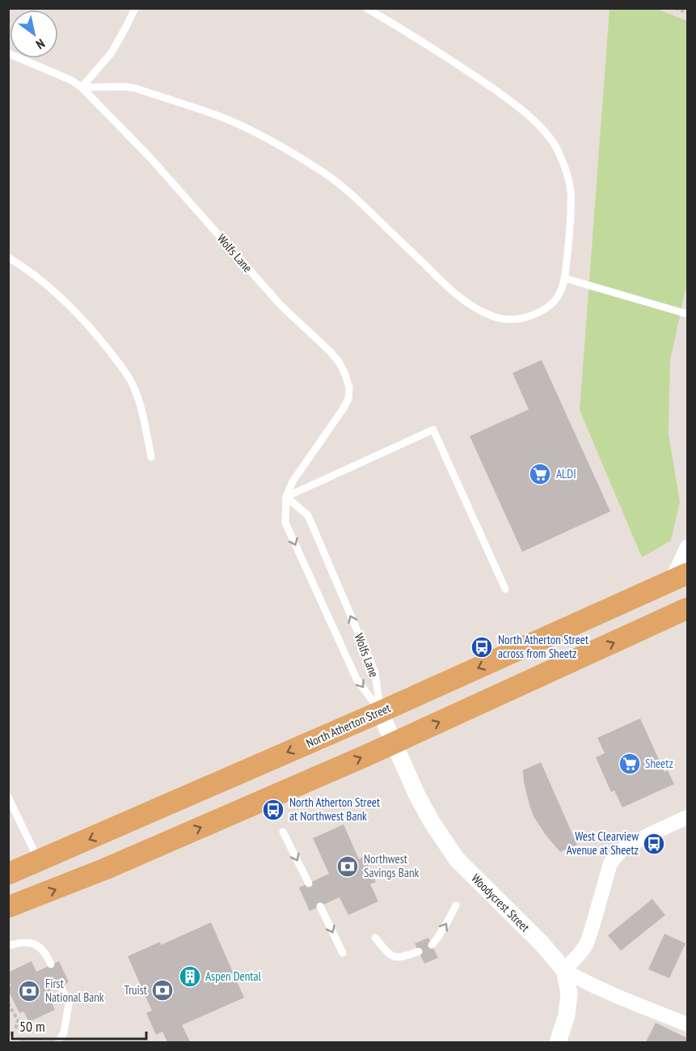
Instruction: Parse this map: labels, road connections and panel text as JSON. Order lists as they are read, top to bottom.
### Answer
{
  "streets": {
    "main road": ["North Atherton Street"],
    "street": ["Woodycrest Street"],
    "lane": ["Wolfs Lane"]
  },
  "crossings": [
    ["Wolfs Lane", "North Atherton Street"],
    ["Wolfs Lane", "Woodycrest Street"],
    ["North Atherton Street", "Woodycrest Street"]
  ],
  "places": {
    "supermarket": ["ALDI", "Sheetz"],
    "bus stop": ["North Atherton Street across from Sheetz", "North Atherton Street at Northwest Bank", "West Clearview Avenue at Sheetz"],
    "bank": ["Northwest Savings Bank", "Truist", "First National Bank"],
    "building": ["Aspen Dental"]
  },
  "scale_bar": "50 m",
  "north": "bottom right"
}
